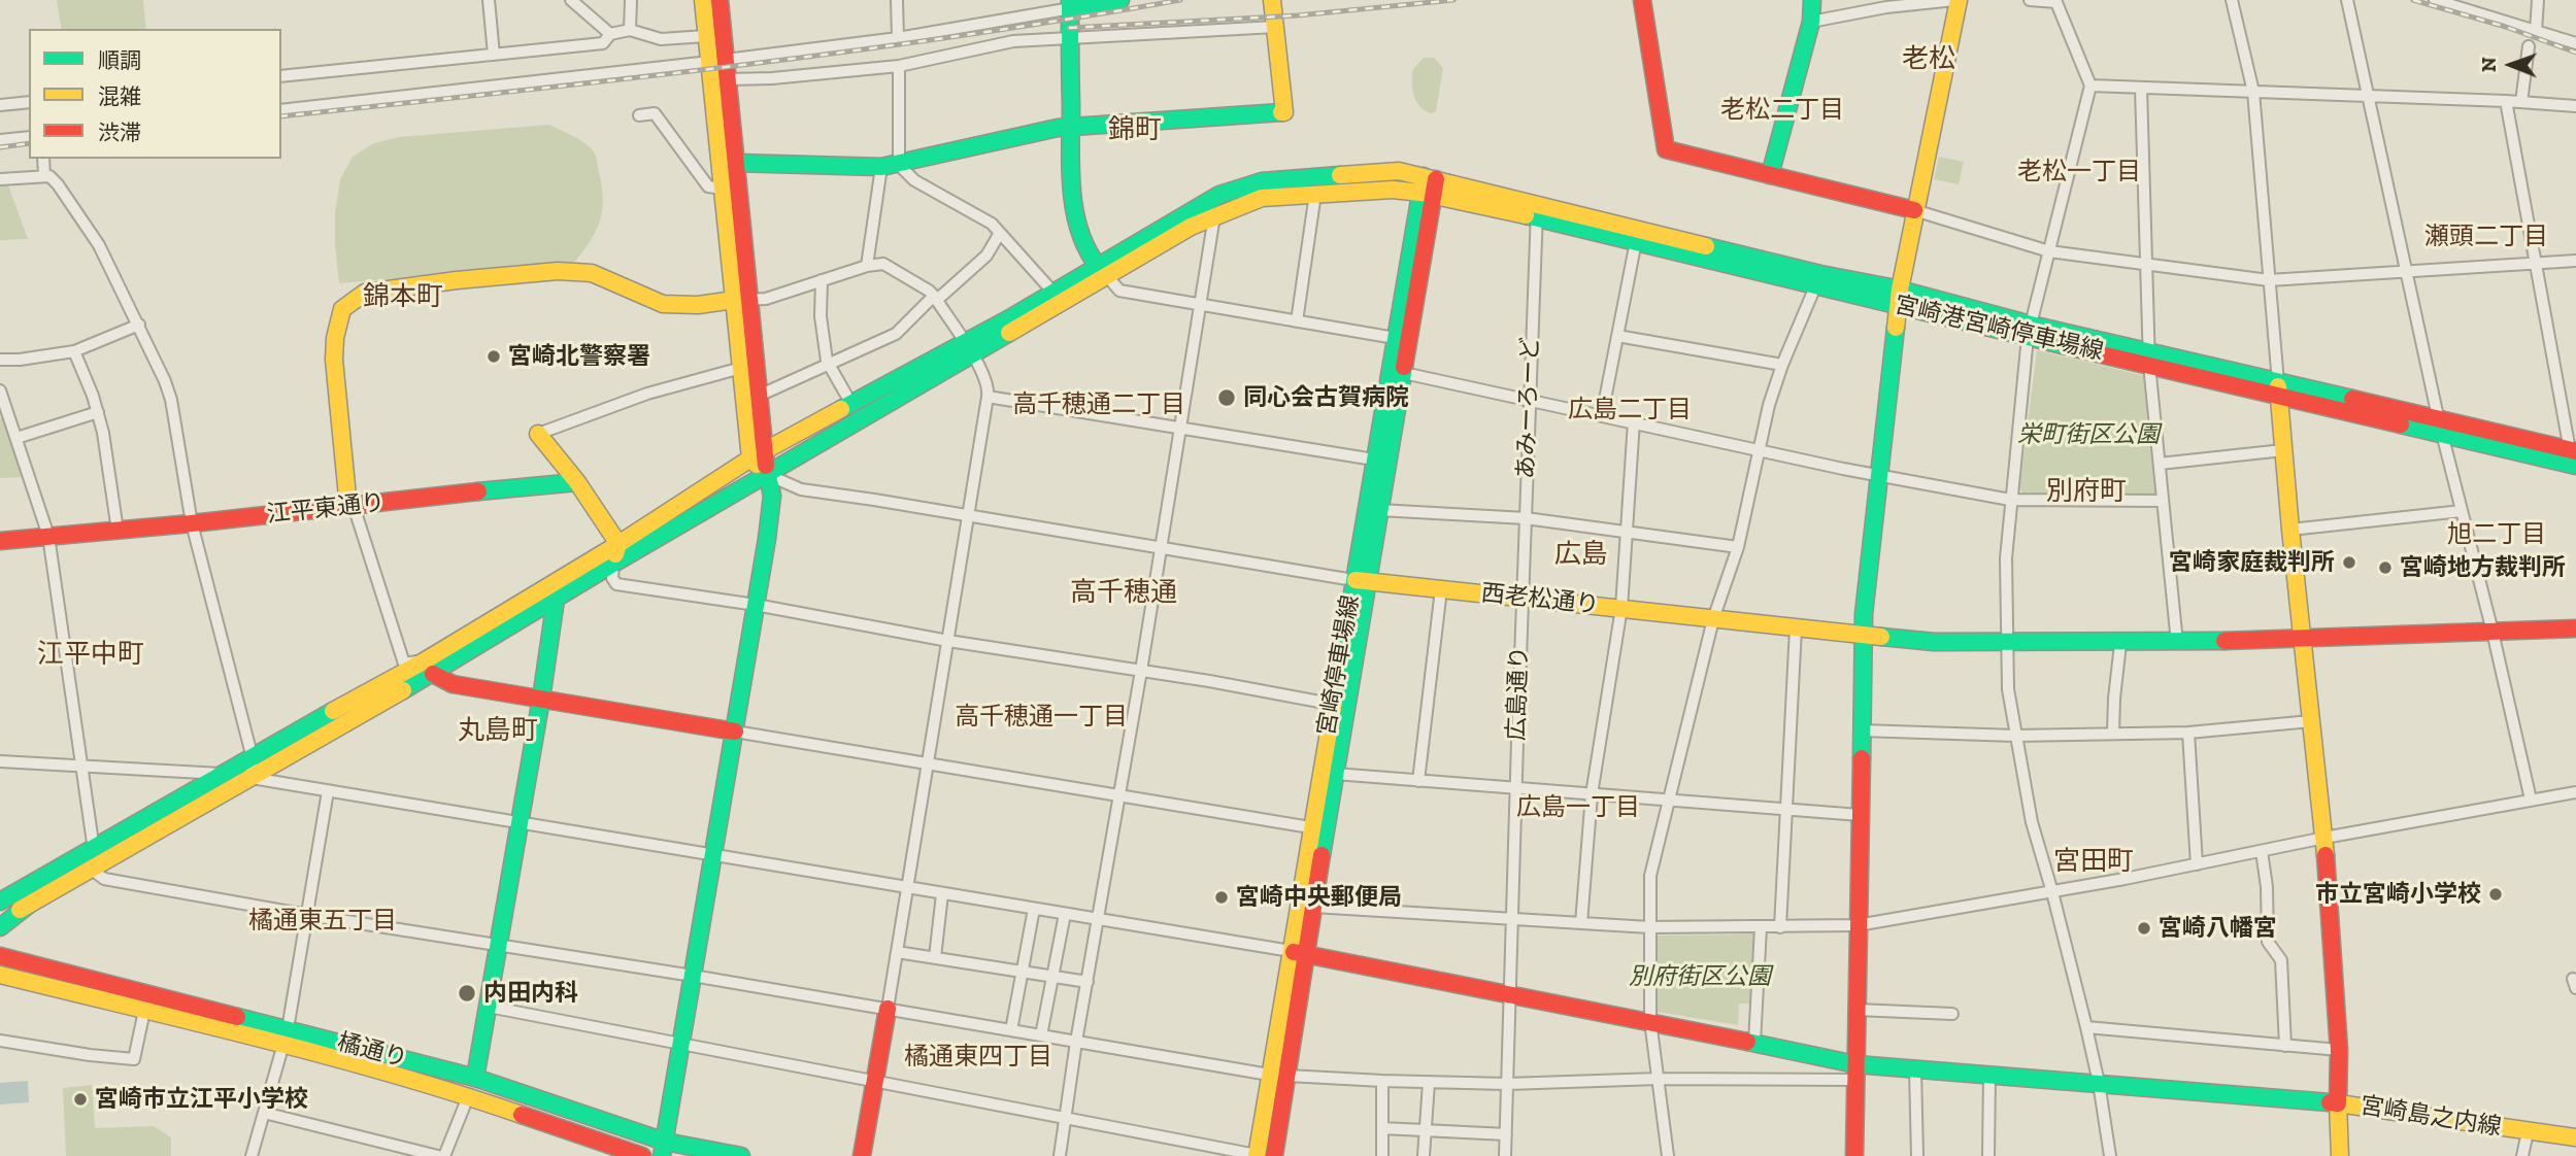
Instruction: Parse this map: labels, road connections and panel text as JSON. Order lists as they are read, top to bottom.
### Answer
{
  "streets": {
    "main road": [
      "宮崎港宮崎停車場線",
      "江平東通り",
      "西老松通り",
      "宮崎停車場線",
      "橘通り",
      "宮崎島之内線"
    ],
    "street": ["あみーろーど", "広島通り"]
  },
  "crossings": [
    ["宮崎港宮崎停車場線", "あみーろーど"],
    ["宮崎港宮崎停車場線", "宮崎停車場線"],
    ["あみーろーど", "西老松通り"],
    ["あみーろーど", "広島通り"],
    ["西老松通り", "宮崎停車場線"],
    ["西老松通り", "広島通り"]
  ],
  "districts": [
    "老松",
    "老松二丁目",
    "錦町",
    "老松一丁目",
    "瀬頭二丁目",
    "錦本町",
    "高千穂通二丁目",
    "広島二丁目",
    "別府町",
    "旭二丁目",
    "広島",
    "高千穂通",
    "江平中町",
    "高千穂通一丁目",
    "丸島町",
    "広島一丁目",
    "宮田町",
    "橘通東五丁目",
    "橘通東四丁目"
  ],
  "parks": ["栄町街区公園", "別府街区公園"],
  "places": [
    "宮崎北警察署",
    "同心会古賀病院",
    "宮崎家庭裁判所",
    "宮崎地方裁判所",
    "市立宮崎小学校",
    "宮崎中央郵便局",
    "宮崎八幡宮",
    "内田内科",
    "宮崎市立江平小学校"
  ],
  "legend": ["順調", "混雑", "渋滞"],
  "north": "left"
}
